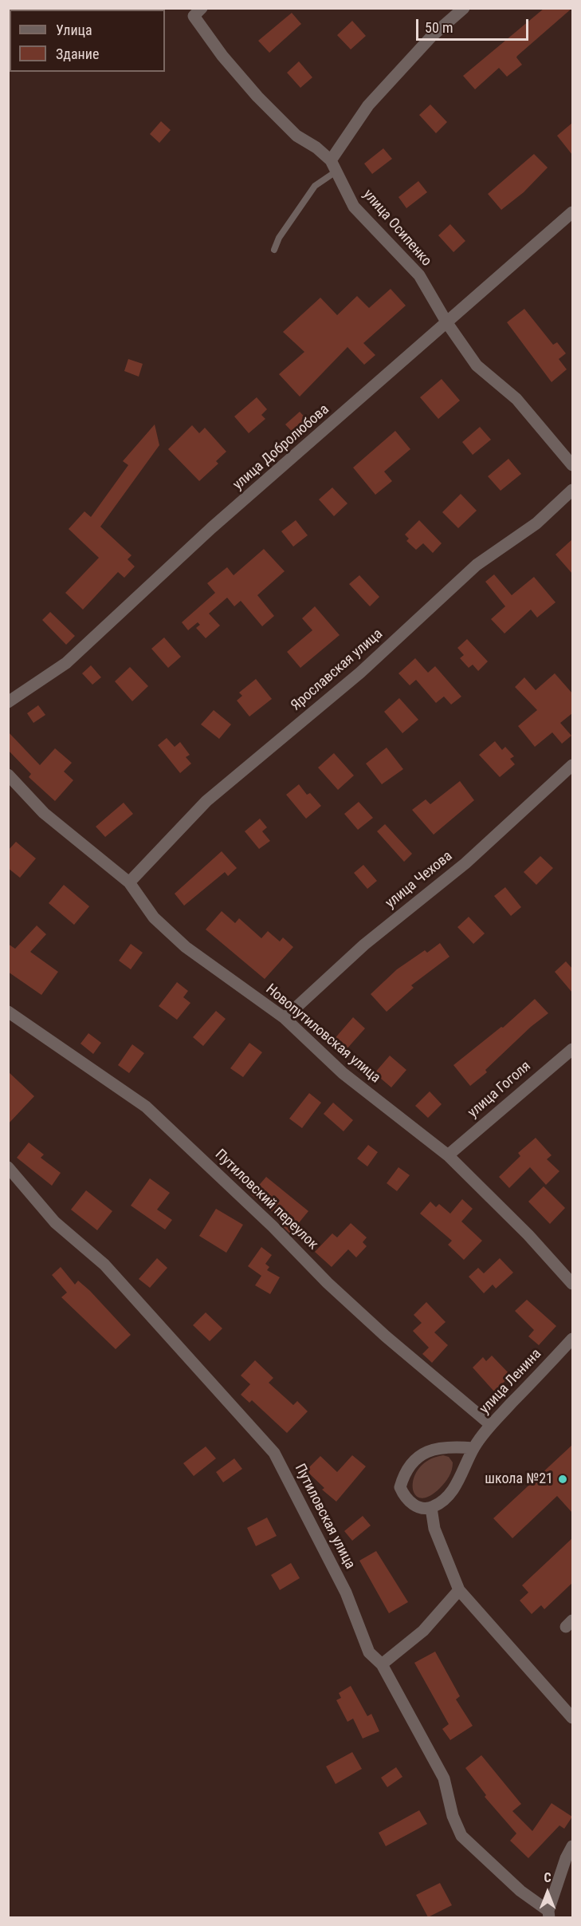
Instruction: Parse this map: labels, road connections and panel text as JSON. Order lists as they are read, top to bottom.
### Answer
{
  "streets": {
    "street": [
      "улица Осипенко",
      "улица Добролюбова",
      "Ярославская улица",
      "улица Чехова",
      "Новопутиловская улица",
      "улица Гоголя",
      "Путиловский переулок",
      "улица Ленина",
      "Путиловская улица"
    ]
  },
  "crossings": [
    ["улица Осипенко", "улица Добролюбова"],
    ["Ярославская улица", "Новопутиловская улица"],
    ["улица Чехова", "Новопутиловская улица"],
    ["Новопутиловская улица", "улица Гоголя"],
    ["Путиловский переулок", "улица Ленина"]
  ],
  "places": ["школа №21"],
  "legend": ["Улица", "Здание"],
  "scale_bar": "50 m",
  "north": "top"
}
